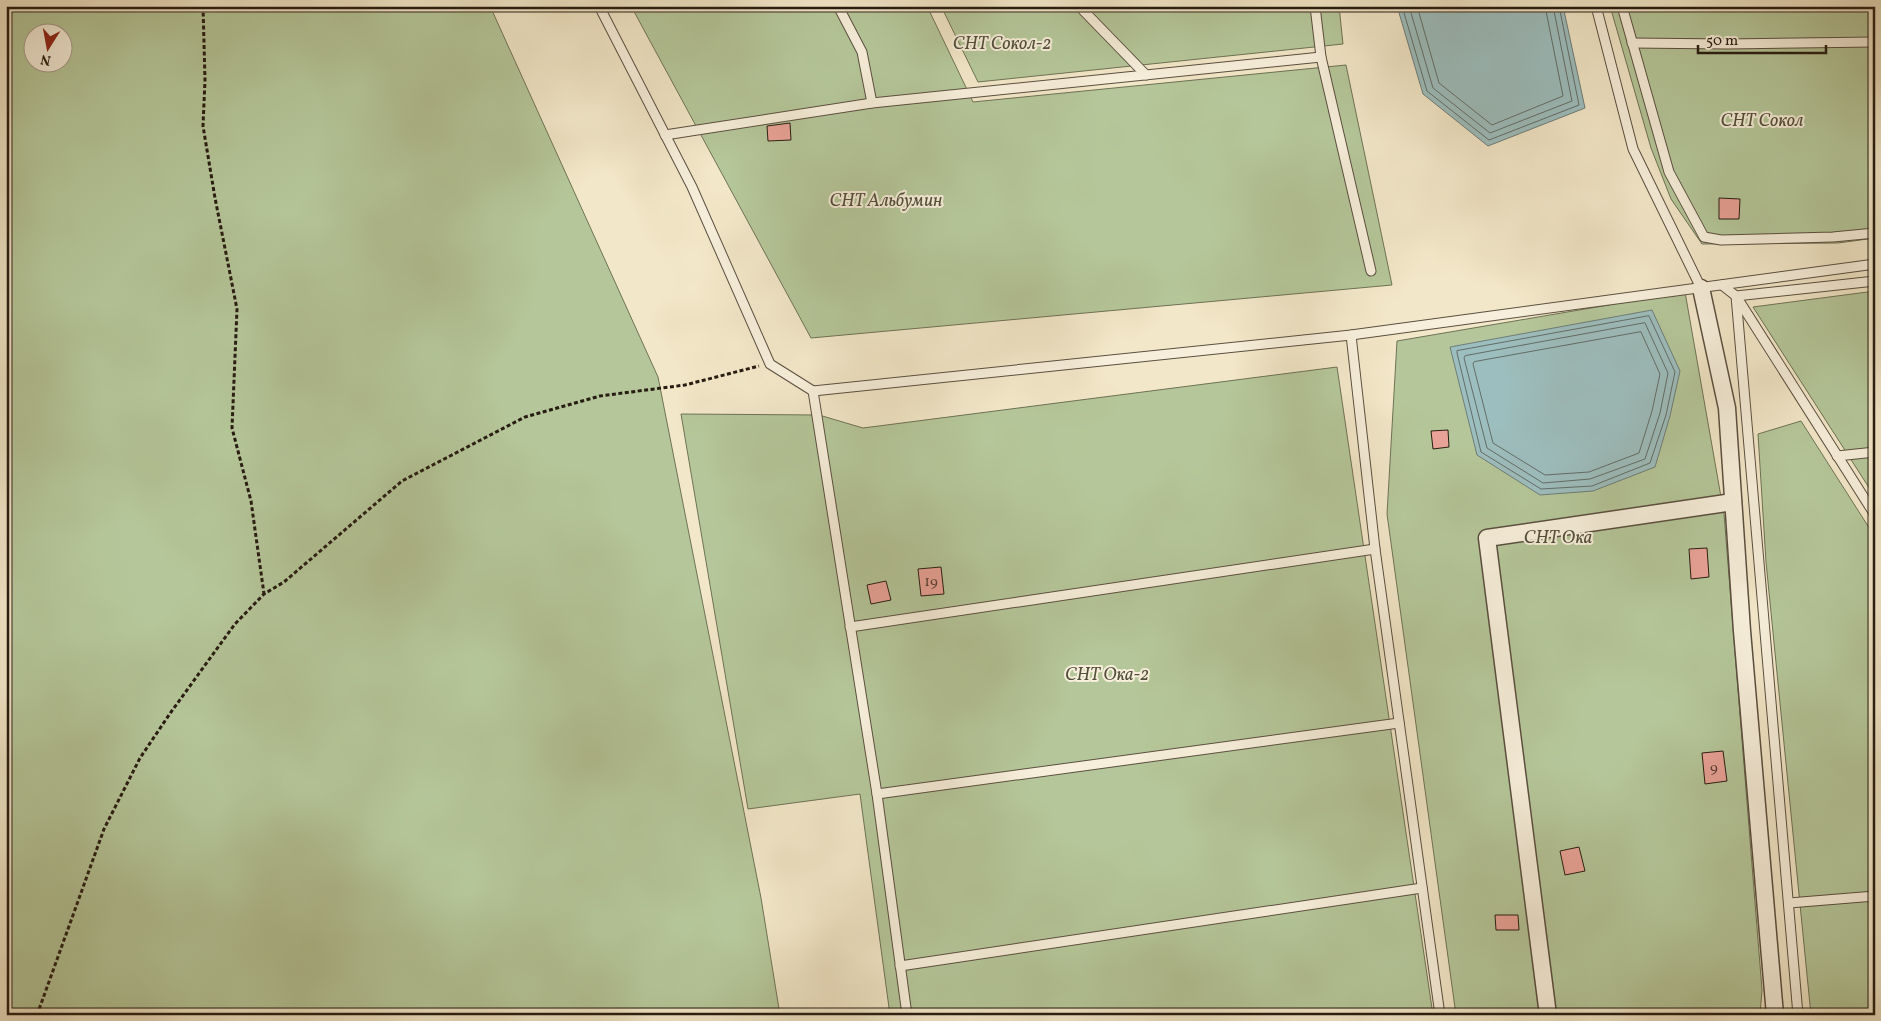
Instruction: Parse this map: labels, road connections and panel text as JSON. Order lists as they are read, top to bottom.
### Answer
{
  "parks": [
    "СНТ Сокол-2",
    "СНТ Сокол",
    "СНТ Альбумин",
    "СНТ Ока",
    "СНТ Ока-2"
  ],
  "house_numbers": ["19", "9"],
  "scale_bar": "50 m",
  "north": "bottom"
}
